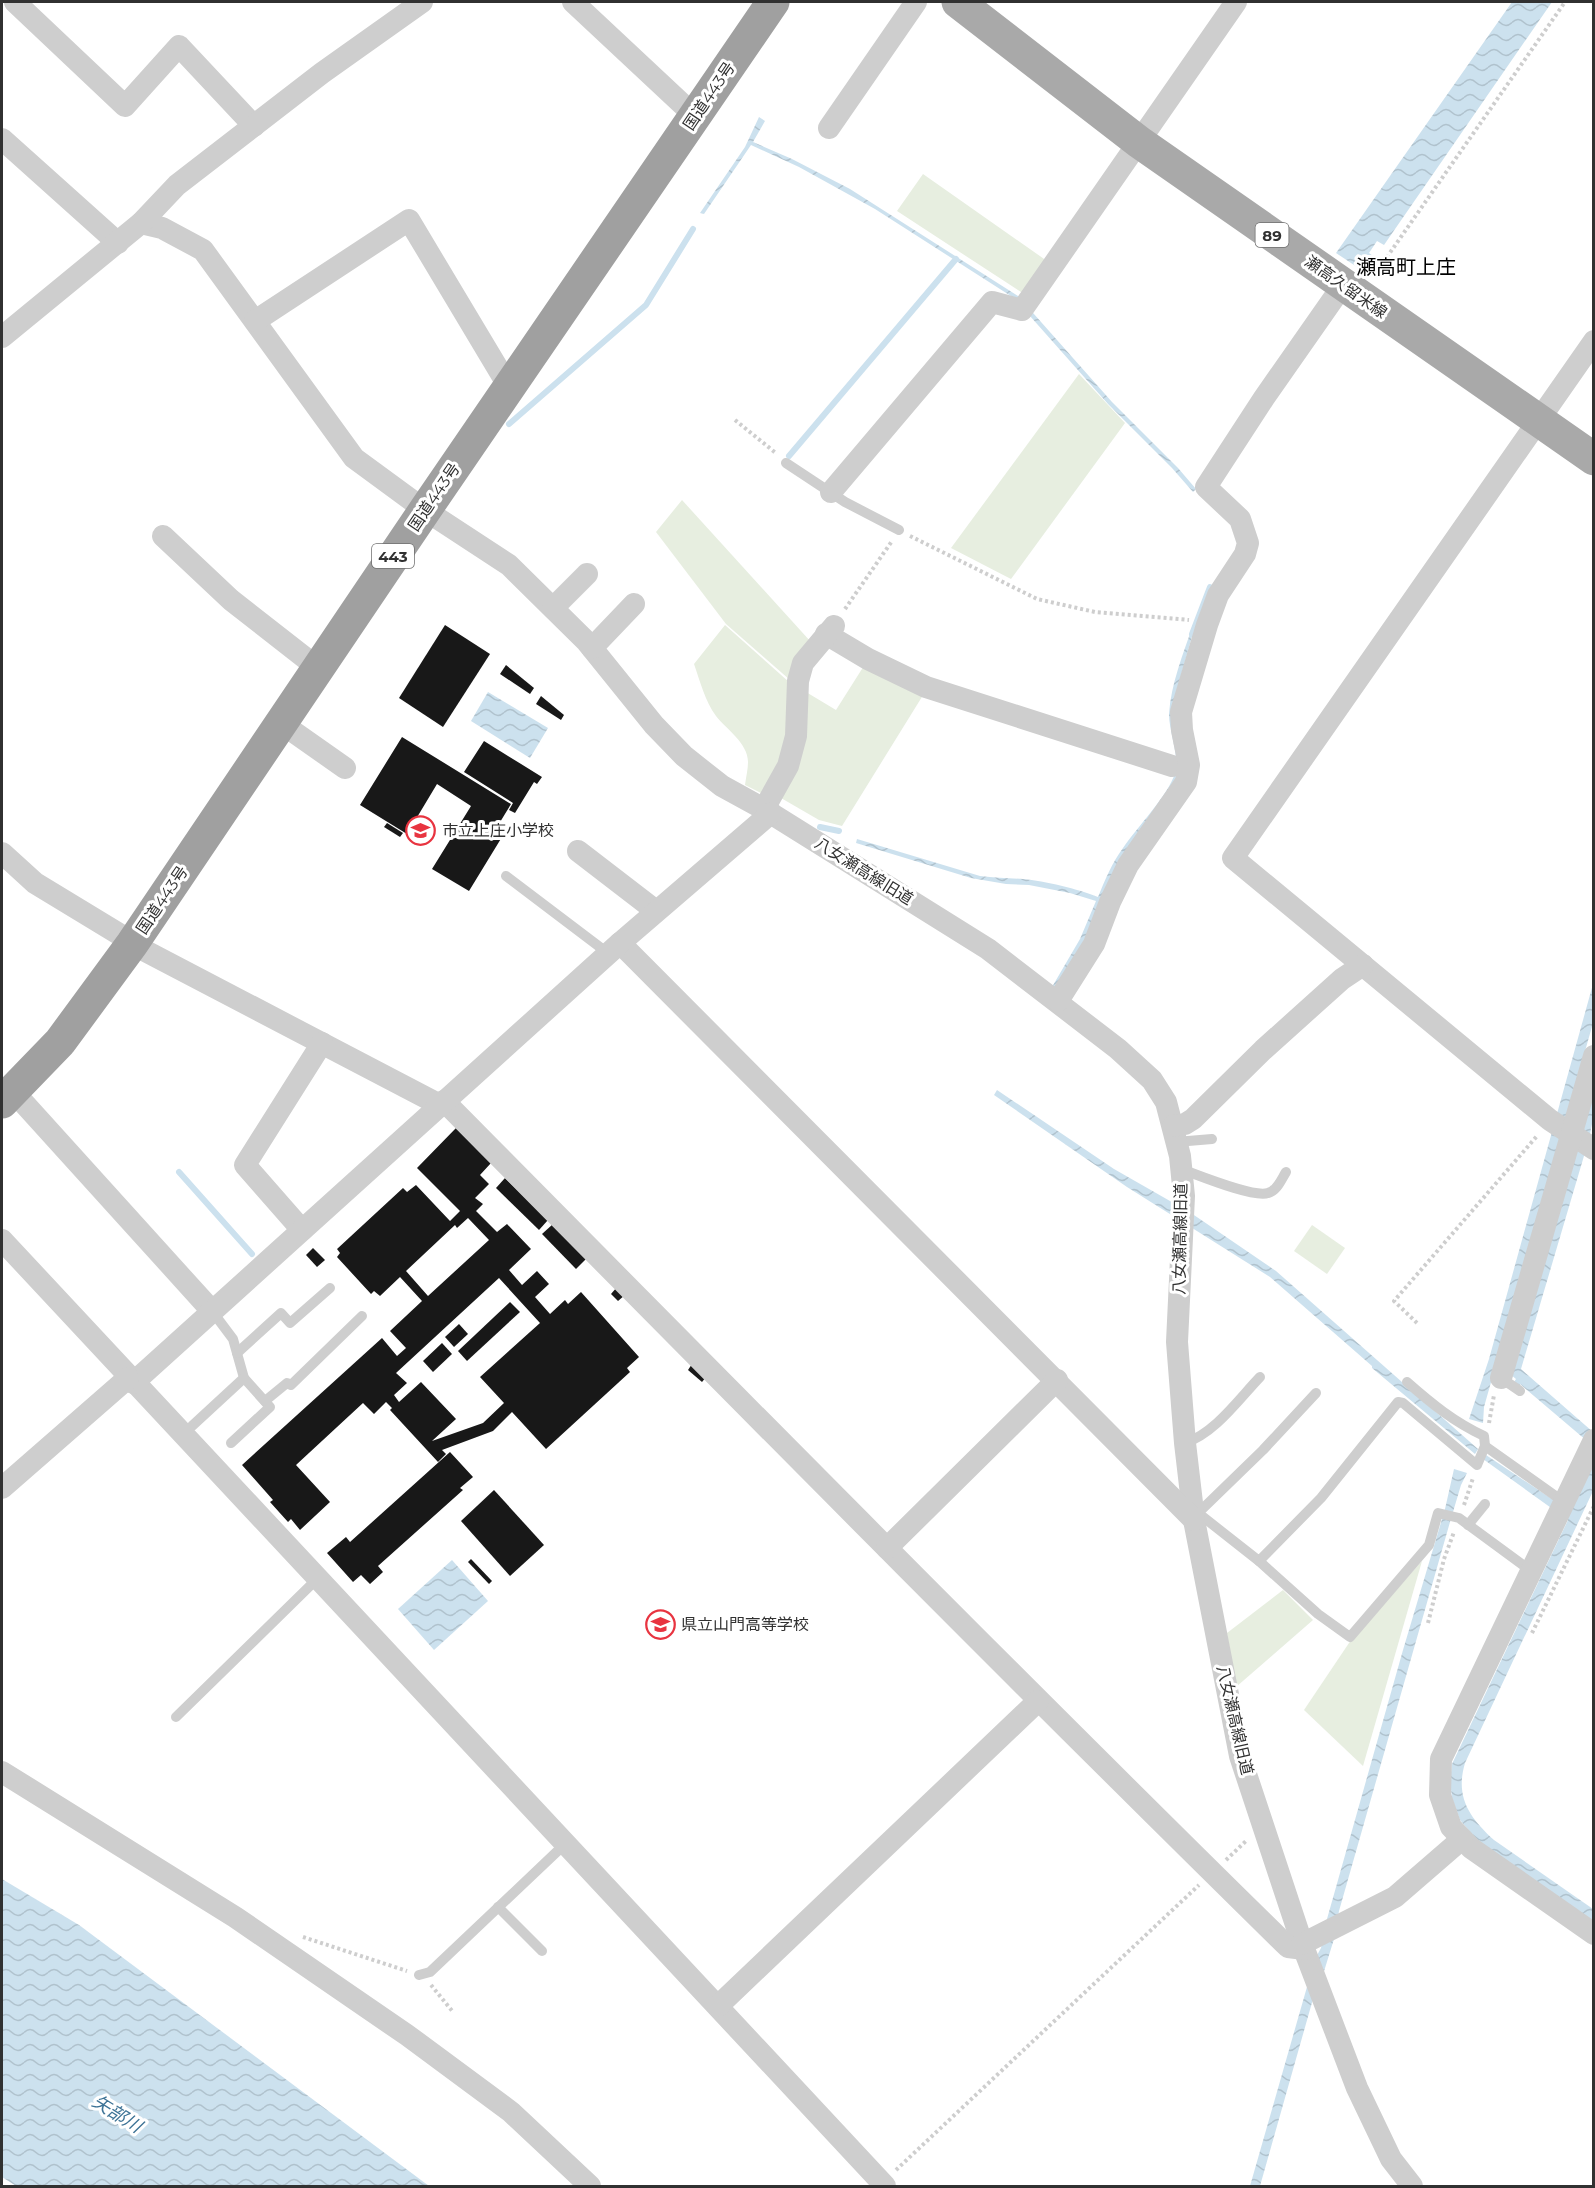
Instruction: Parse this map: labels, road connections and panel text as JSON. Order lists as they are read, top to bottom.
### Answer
{
  "streets": {
    "highway": ["国道443号", "443"],
    "main road": ["89", "瀬高久留米線"],
    "street": ["八女瀬高線旧道"]
  },
  "crossings": [
    ["国道443号", "八女瀬高線旧道"]
  ],
  "districts": ["瀬高町上庄"],
  "water": ["矢部川"],
  "places": {
    "school or university": ["市立上庄小学校", "県立山門高等学校"]
  }
}
